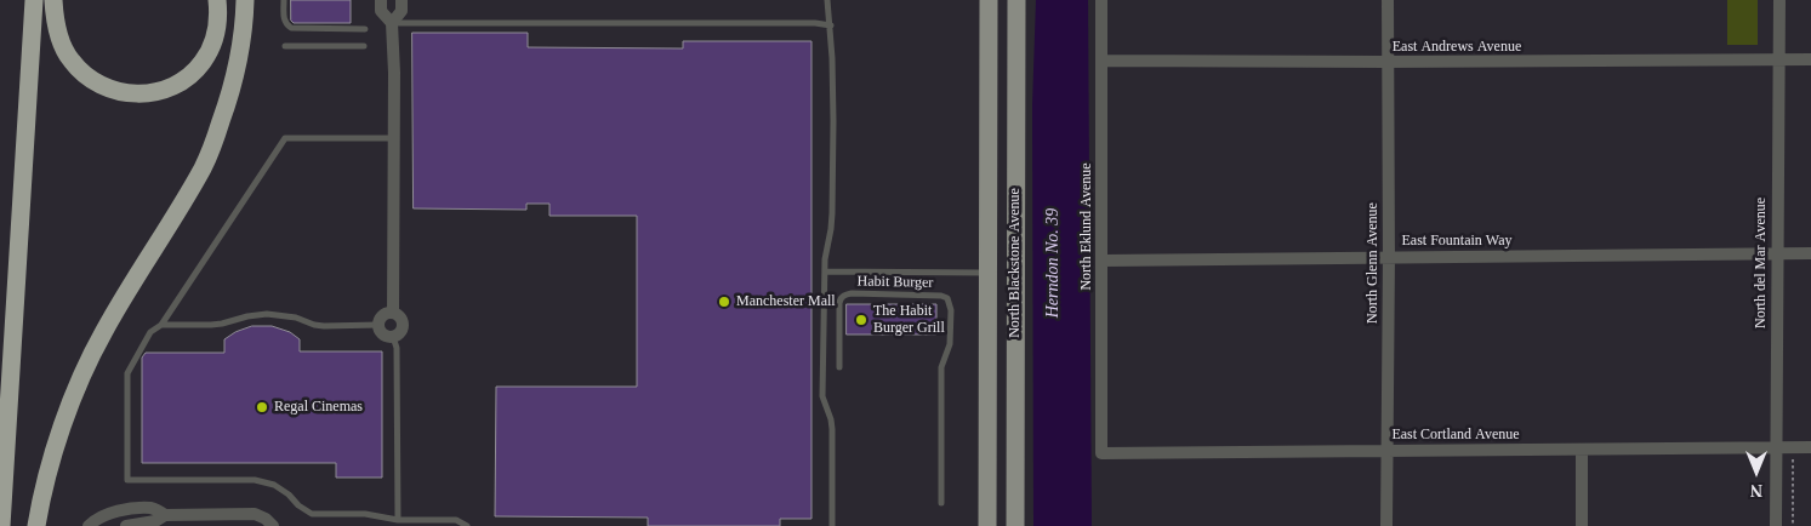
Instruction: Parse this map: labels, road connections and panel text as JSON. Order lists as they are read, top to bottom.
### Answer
{
  "streets": {
    "main road": ["North Blackstone Avenue"],
    "street": [
      "East Andrews Avenue",
      "North Eklund Avenue",
      "East Fountain Way",
      "North Glenn Avenue",
      "North del Mar Avenue",
      "East Cortland Avenue"
    ],
    "lane": ["Habit Burger"]
  },
  "crossings": [
    ["East Andrews Avenue", "North Eklund Avenue"],
    ["East Andrews Avenue", "North Glenn Avenue"],
    ["East Andrews Avenue", "North del Mar Avenue"],
    ["North Eklund Avenue", "East Fountain Way"],
    ["North Eklund Avenue", "East Cortland Avenue"],
    ["East Fountain Way", "North Glenn Avenue"],
    ["East Fountain Way", "North del Mar Avenue"],
    ["North Glenn Avenue", "East Cortland Avenue"],
    ["North del Mar Avenue", "East Cortland Avenue"]
  ],
  "water": ["Herndon No. 39"],
  "places": ["Manchester Mall", "The Habit Burger Grill", "Regal Cinemas"],
  "north": "bottom"
}
